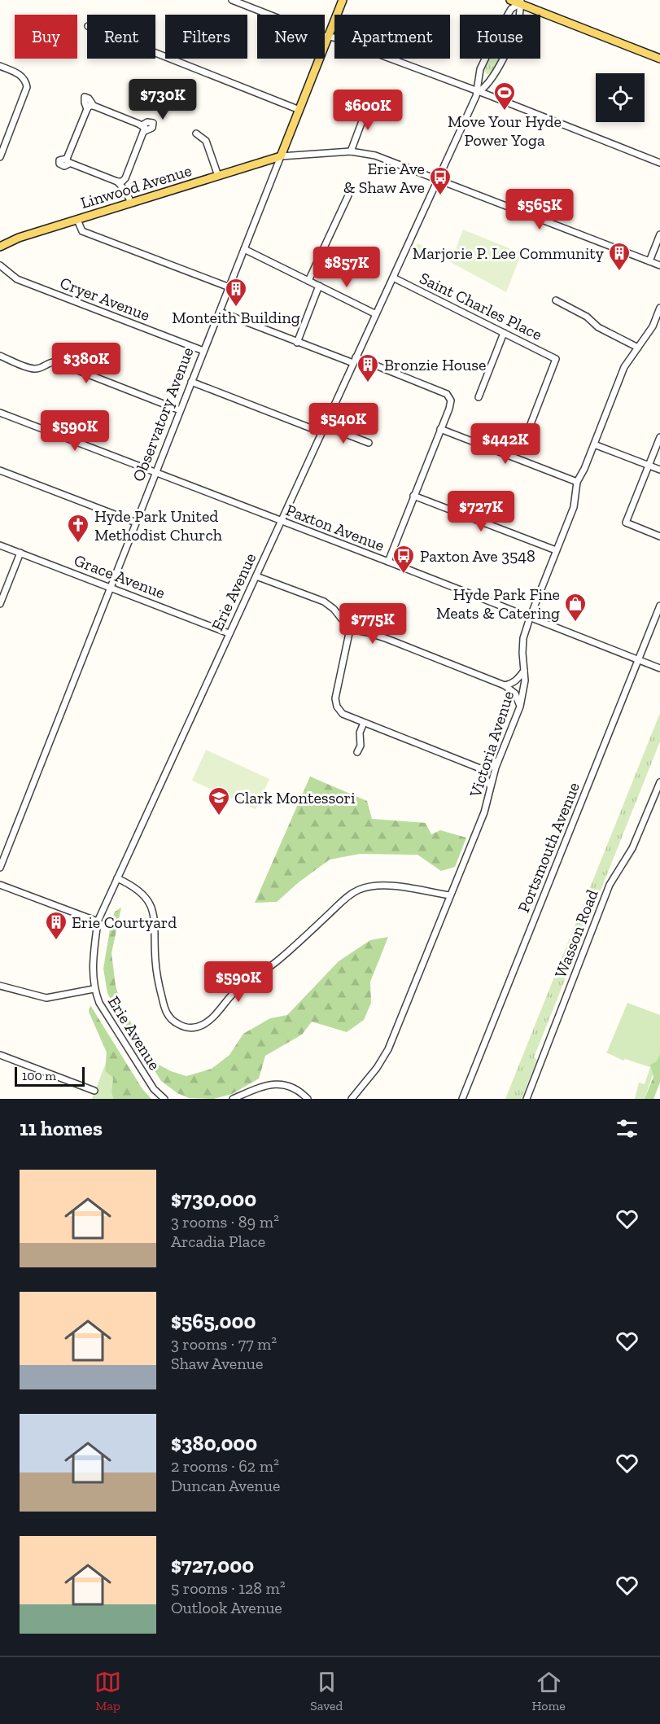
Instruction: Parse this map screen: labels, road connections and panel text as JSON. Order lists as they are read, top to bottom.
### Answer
{
  "streets": {
    "main road": ["Linwood Avenue", "Observatory Avenue"],
    "street": [
      "Cryer Avenue",
      "Saint Charles Place",
      "Paxton Avenue",
      "Grace Avenue",
      "Erie Avenue",
      "Victoria Avenue",
      "Portsmouth Avenue",
      "Wasson Road"
    ]
  },
  "crossings": [
    ["Linwood Avenue", "Observatory Avenue"],
    ["Cryer Avenue", "Observatory Avenue"],
    ["Saint Charles Place", "Erie Avenue"],
    ["Observatory Avenue", "Paxton Avenue"],
    ["Observatory Avenue", "Grace Avenue"],
    ["Paxton Avenue", "Erie Avenue"],
    ["Paxton Avenue", "Victoria Avenue"],
    ["Paxton Avenue", "Portsmouth Avenue"],
    ["Grace Avenue", "Erie Avenue"]
  ],
  "places": {
    "sports": ["Move Your Hyde Power Yoga"],
    "bus stop": ["Erie Ave & Shaw Ave", "Paxton Ave 3548"],
    "building": [
      "Marjorie P. Lee Community",
      "Monteith Building",
      "Bronzie House",
      "Erie Courtyard"
    ],
    "church": ["Hyde Park United Methodist Church"],
    "shop": ["Hyde Park Fine Meats & Catering"],
    "school or university": ["Clark Montessori"]
  },
  "scale_bar": "100 m",
  "page": {
    "chip": [
      "Buy",
      "Rent",
      "Filters",
      "New",
      "Apartment",
      "House"
    ],
    "price": [
      "$730K",
      "$600K",
      "$565K",
      "$857K",
      "$380K",
      "$540K",
      "$590K",
      "$442K",
      "$727K",
      "$775K",
      "$590K"
    ],
    "scale": "100 m",
    "heading": "11 homes",
    "list": [
      {
        "name": "$730,000",
        "note": "3 rooms · 89 m² · Arcadia Place"
      },
      {
        "name": "$565,000",
        "note": "3 rooms · 77 m² · Shaw Avenue"
      },
      {
        "name": "$380,000",
        "note": "2 rooms · 62 m² · Duncan Avenue"
      },
      {
        "name": "$727,000",
        "note": "5 rooms · 128 m² · Outlook Avenue"
      }
    ],
    "tabs": ["Map", "Saved", "Home"]
  }
}
